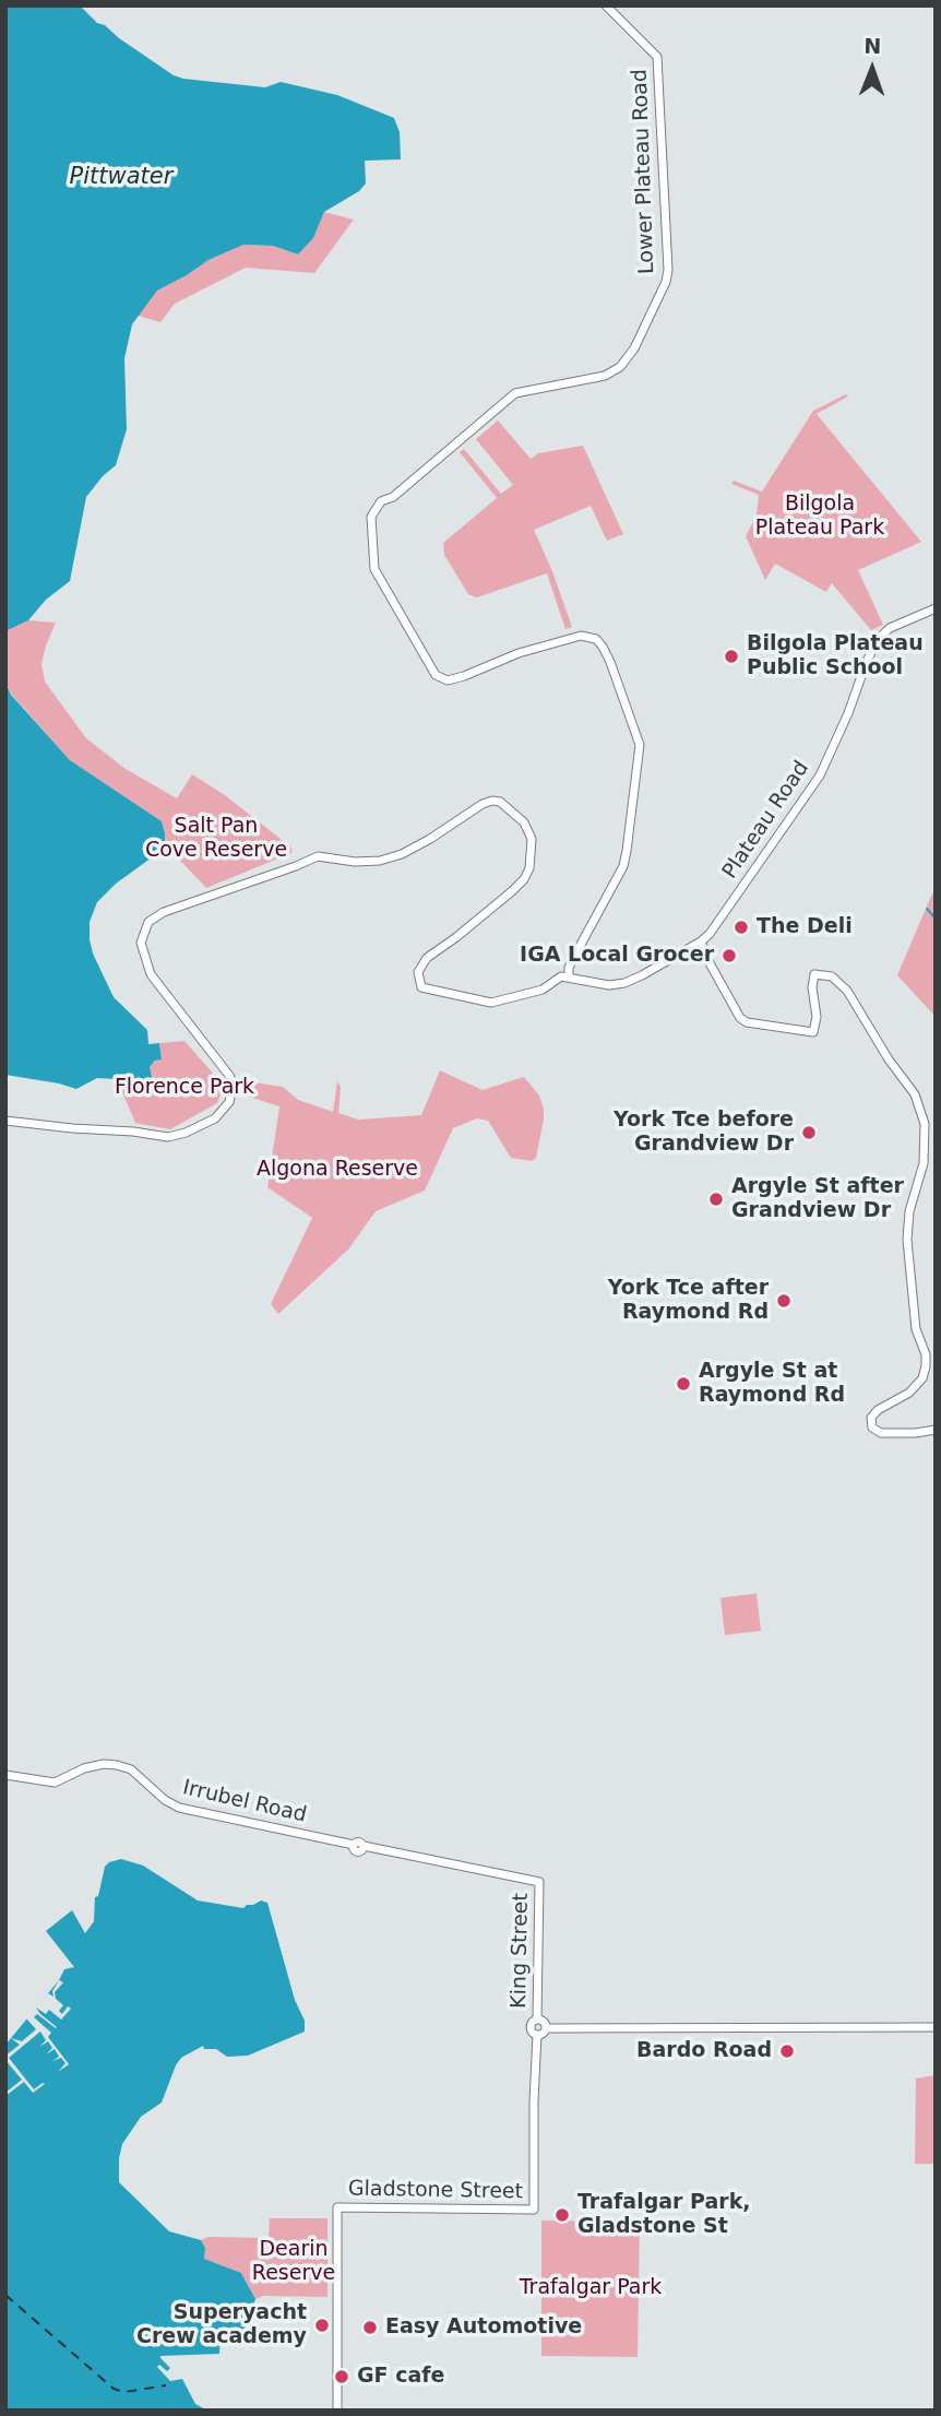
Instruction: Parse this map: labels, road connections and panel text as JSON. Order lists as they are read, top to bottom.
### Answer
{
  "streets": {
    "street": [
      "Lower Plateau Road",
      "Plateau Road",
      "Irrubel Road",
      "King Street",
      "Gladstone Street"
    ]
  },
  "crossings": [
    ["Lower Plateau Road", "Plateau Road"],
    ["Irrubel Road", "King Street"],
    ["King Street", "Gladstone Street"]
  ],
  "water": ["Pittwater"],
  "parks": [
    "Bilgola Plateau Park",
    "Salt Pan Cove Reserve",
    "Florence Park",
    "Algona Reserve",
    "Dearin Reserve",
    "Trafalgar Park"
  ],
  "places": [
    "Bilgola Plateau Public School",
    "The Deli",
    "IGA Local Grocer",
    "York Tce before Grandview Dr",
    "Argyle St after Grandview Dr",
    "York Tce after Raymond Rd",
    "Argyle St at Raymond Rd",
    "Bardo Road",
    "Trafalgar Park, Gladstone St",
    "Superyacht Crew academy",
    "Easy Automotive",
    "GF cafe"
  ],
  "north": "top"
}
